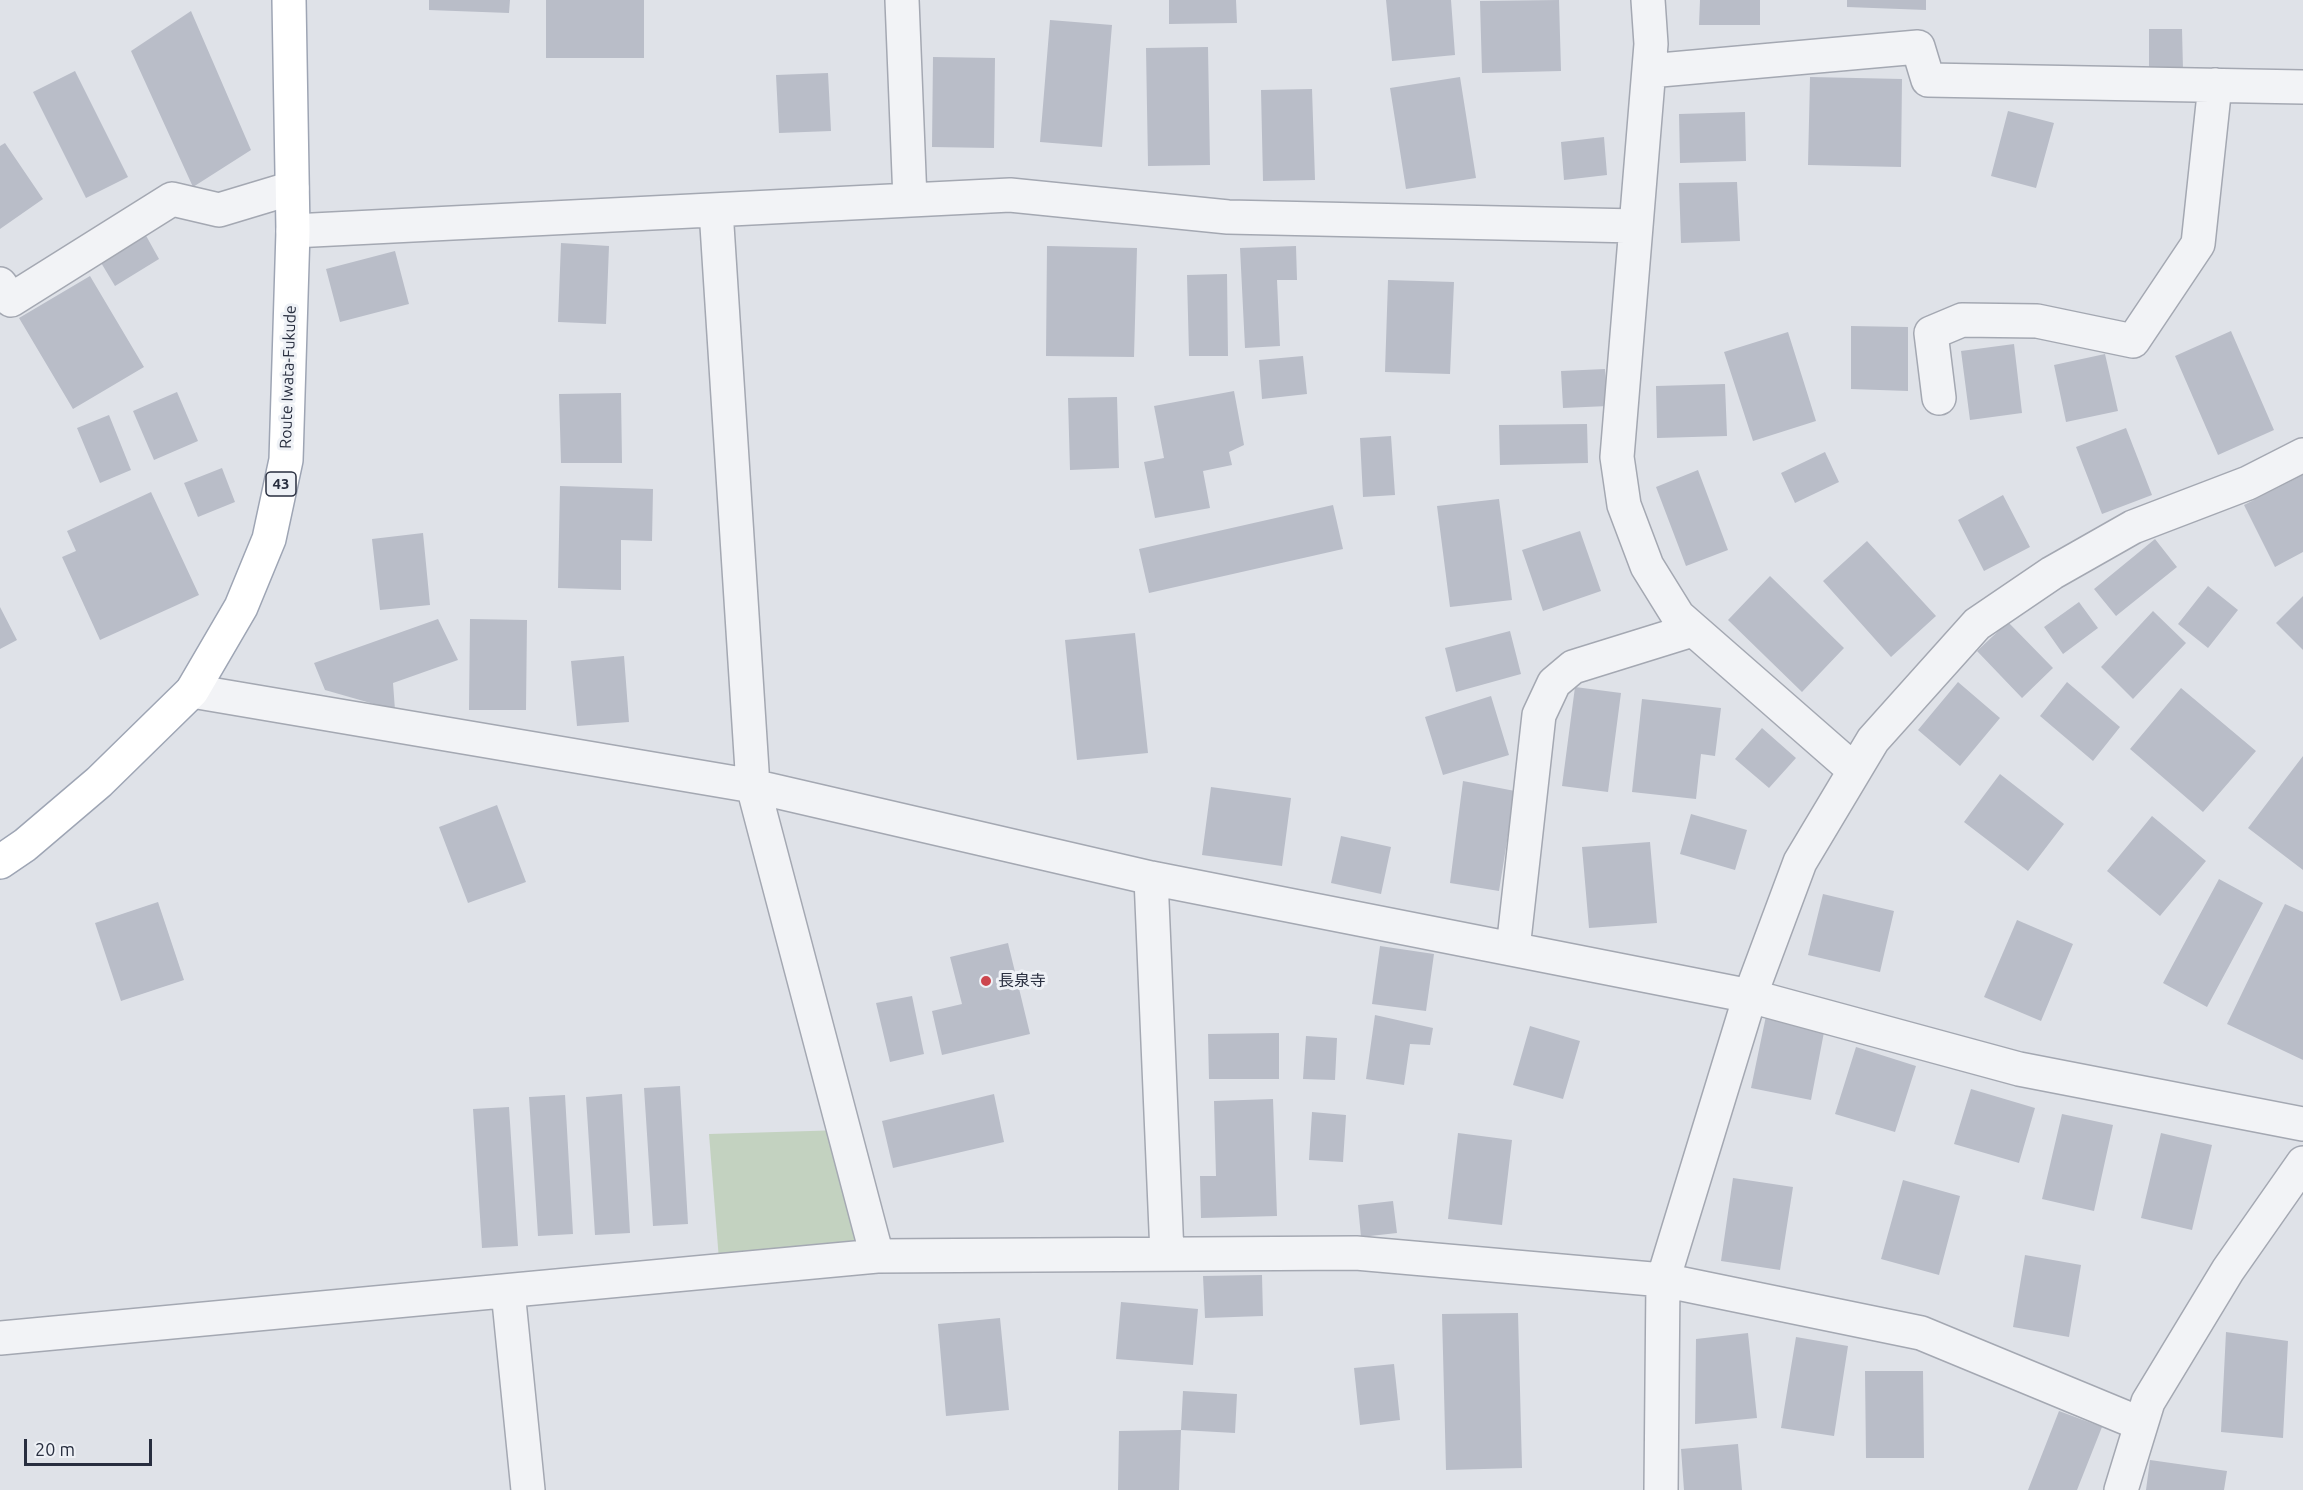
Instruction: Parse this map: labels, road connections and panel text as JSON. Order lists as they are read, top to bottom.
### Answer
{
  "streets": {
    "main road": ["Route Iwata-Fukude", "43"]
  },
  "places": ["長泉寺"],
  "scale_bar": "20 m"
}
